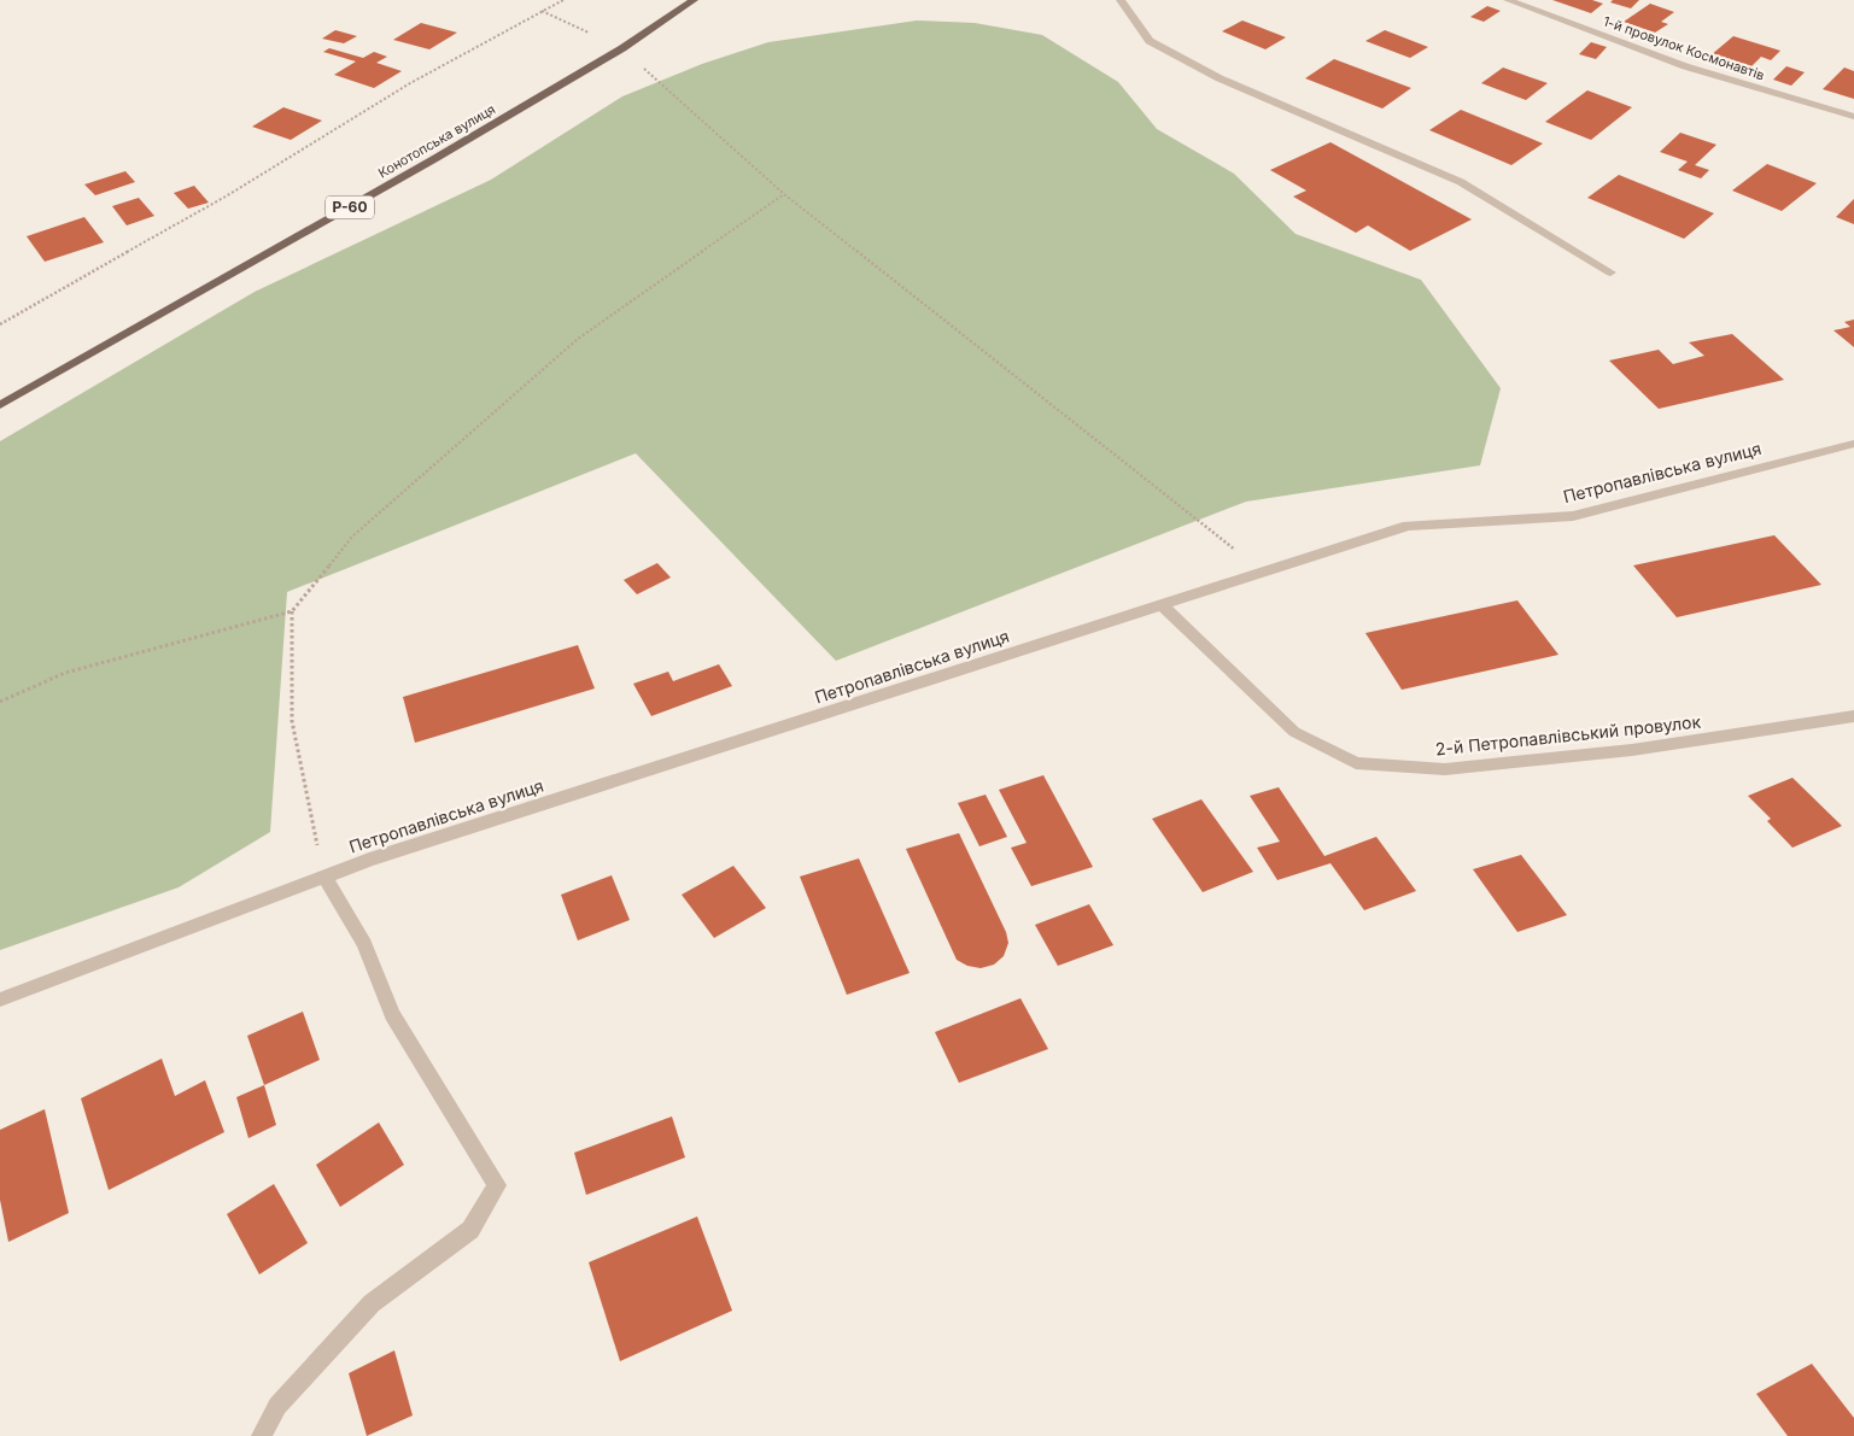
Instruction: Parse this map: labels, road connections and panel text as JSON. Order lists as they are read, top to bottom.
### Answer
{
  "streets": {
    "main road": ["Конотопська вулиця", "Р-60"],
    "street": ["1-й провулок Космонавтів", "Петропавлівська вулиця", "2-й Петропавлівський провулок"]
  },
  "crossings": [
    ["Петропавлівська вулиця", "2-й Петропавлівський провулок"]
  ]
}
